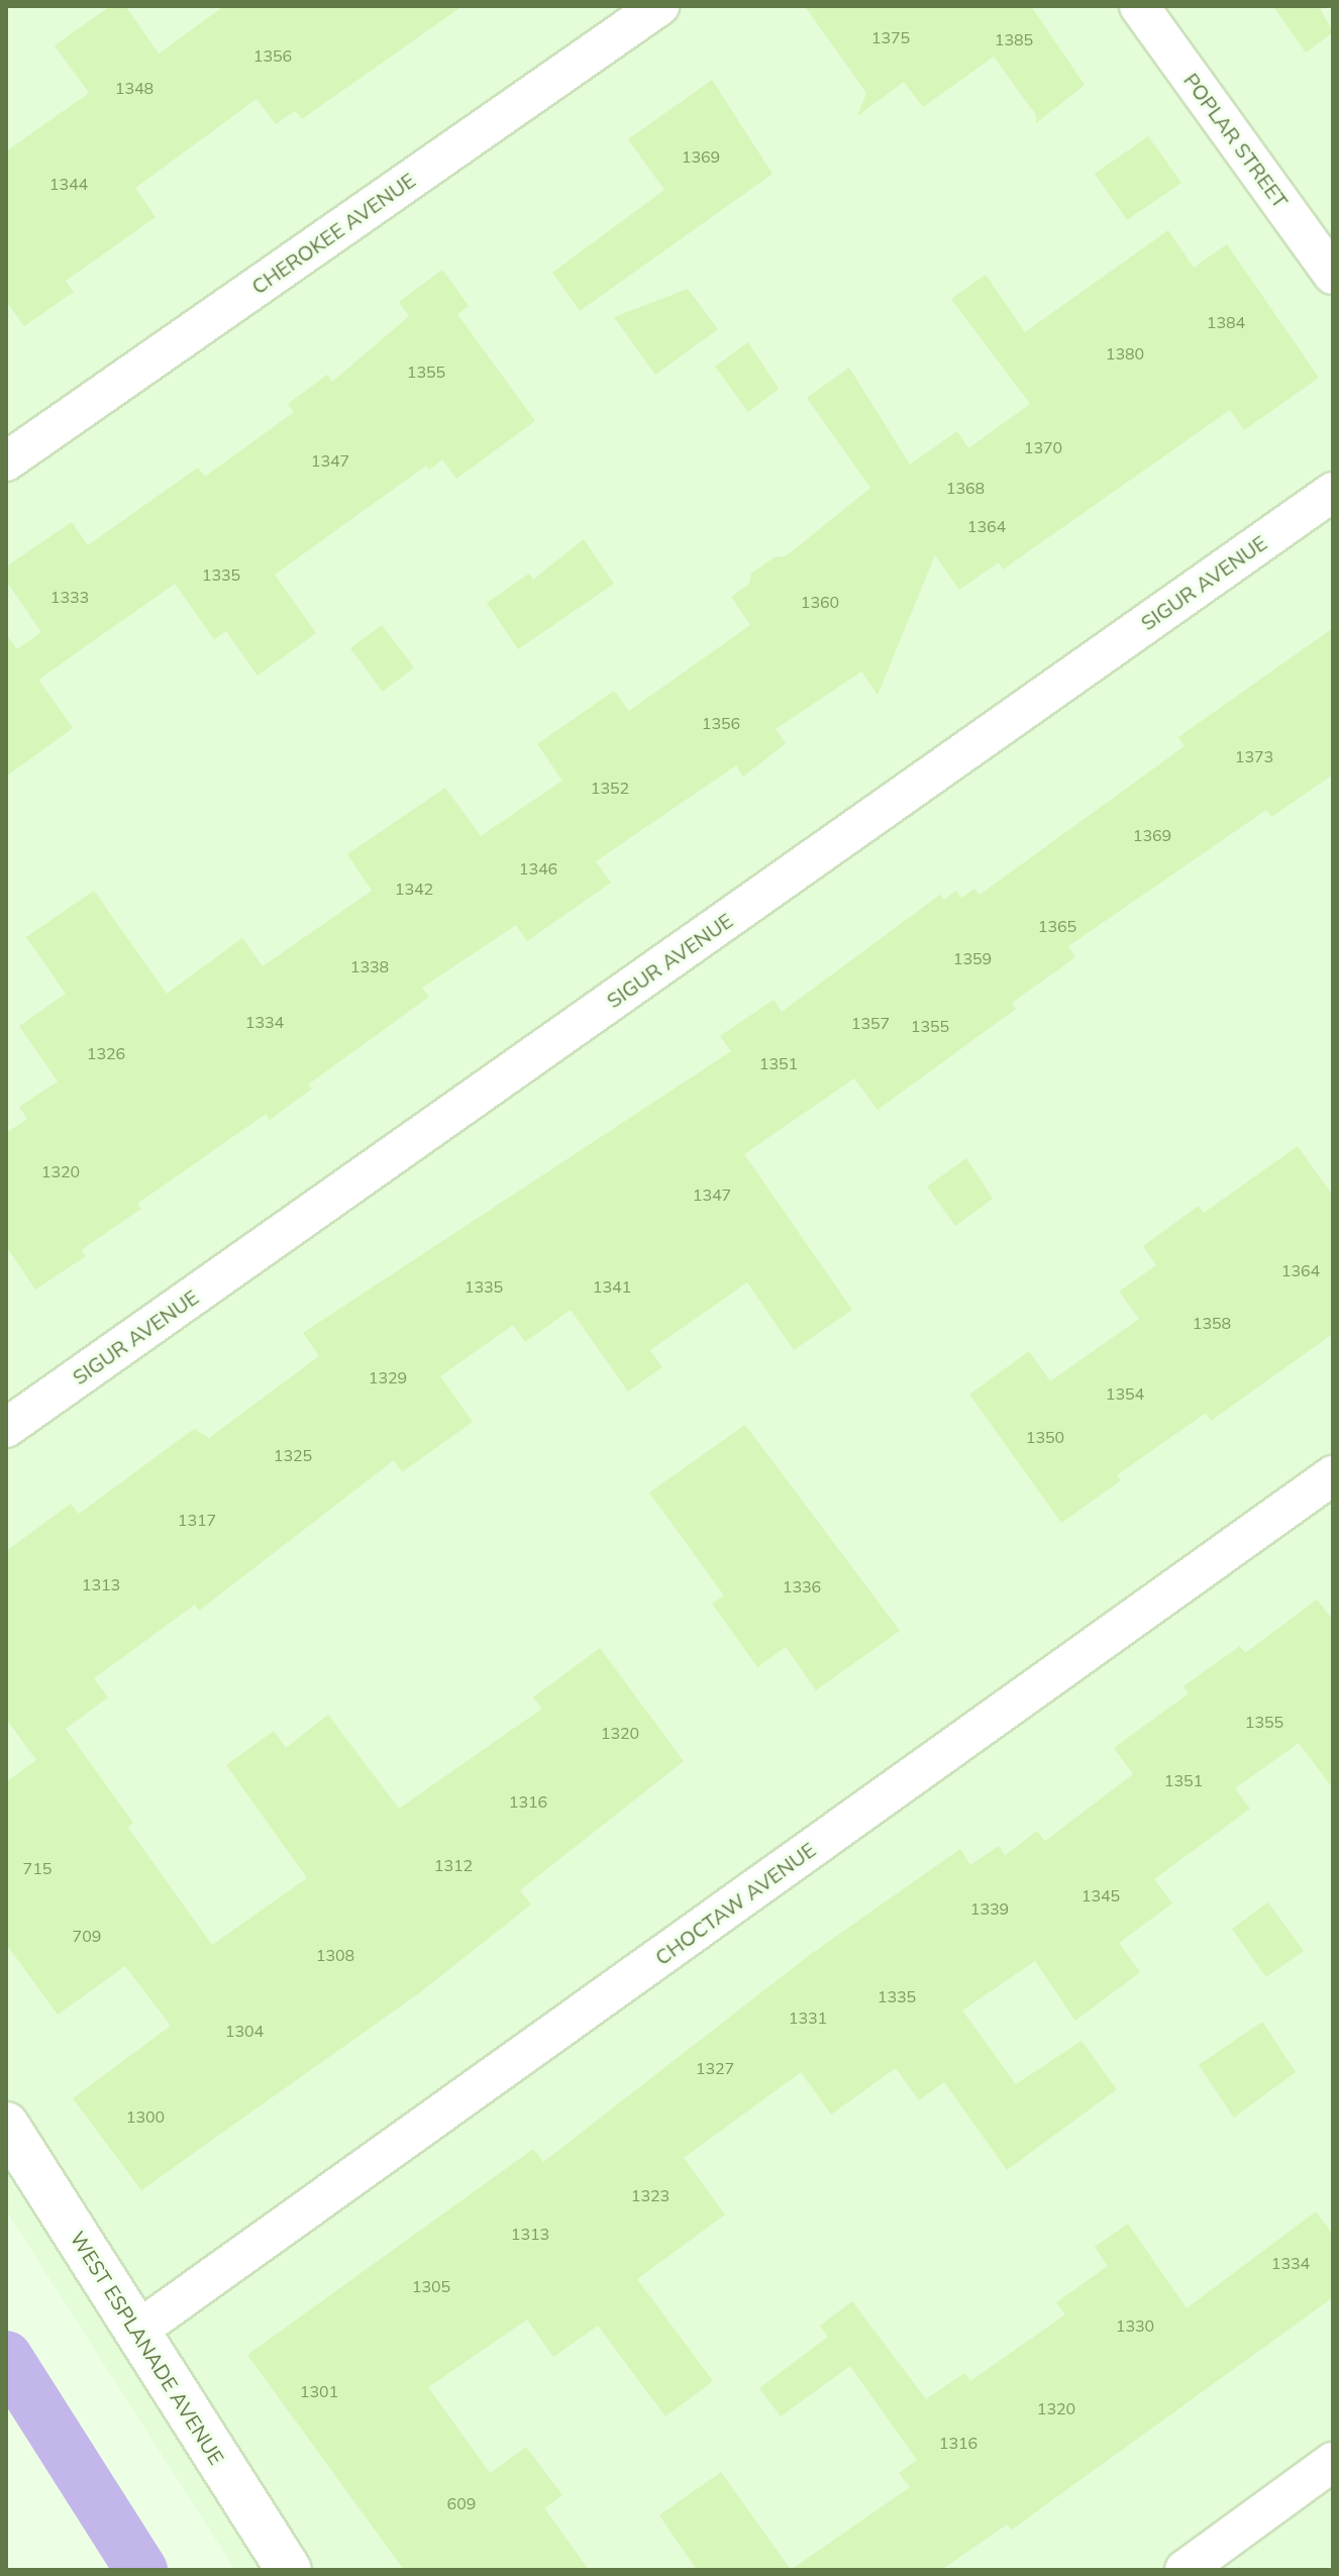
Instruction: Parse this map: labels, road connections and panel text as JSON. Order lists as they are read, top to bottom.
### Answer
{
  "streets": {
    "main road": ["WEST ESPLANADE AVENUE"],
    "street": [
      "POPLAR STREET",
      "CHEROKEE AVENUE",
      "SIGUR AVENUE",
      "CHOCTAW AVENUE"
    ]
  },
  "crossings": [
    ["CHOCTAW AVENUE", "WEST ESPLANADE AVENUE"]
  ],
  "house_numbers": [
    "1375",
    "1385",
    "1356",
    "1348",
    "1369",
    "1344",
    "1384",
    "1380",
    "1355",
    "1370",
    "1347",
    "1368",
    "1364",
    "1335",
    "1333",
    "1360",
    "1356",
    "1373",
    "1352",
    "1369",
    "1346",
    "1342",
    "1365",
    "1359",
    "1338",
    "1334",
    "1357",
    "1355",
    "1326",
    "1351",
    "1320",
    "1347",
    "1364",
    "1335",
    "1341",
    "1358",
    "1329",
    "1354",
    "1350",
    "1325",
    "1317",
    "1313",
    "1336",
    "1355",
    "1320",
    "1351",
    "1316",
    "1312",
    "715",
    "1345",
    "1339",
    "709",
    "1308",
    "1335",
    "1331",
    "1304",
    "1327",
    "1300",
    "1323",
    "1313",
    "1334",
    "1305",
    "1330",
    "1301",
    "1320",
    "1316",
    "609"
  ]
}
